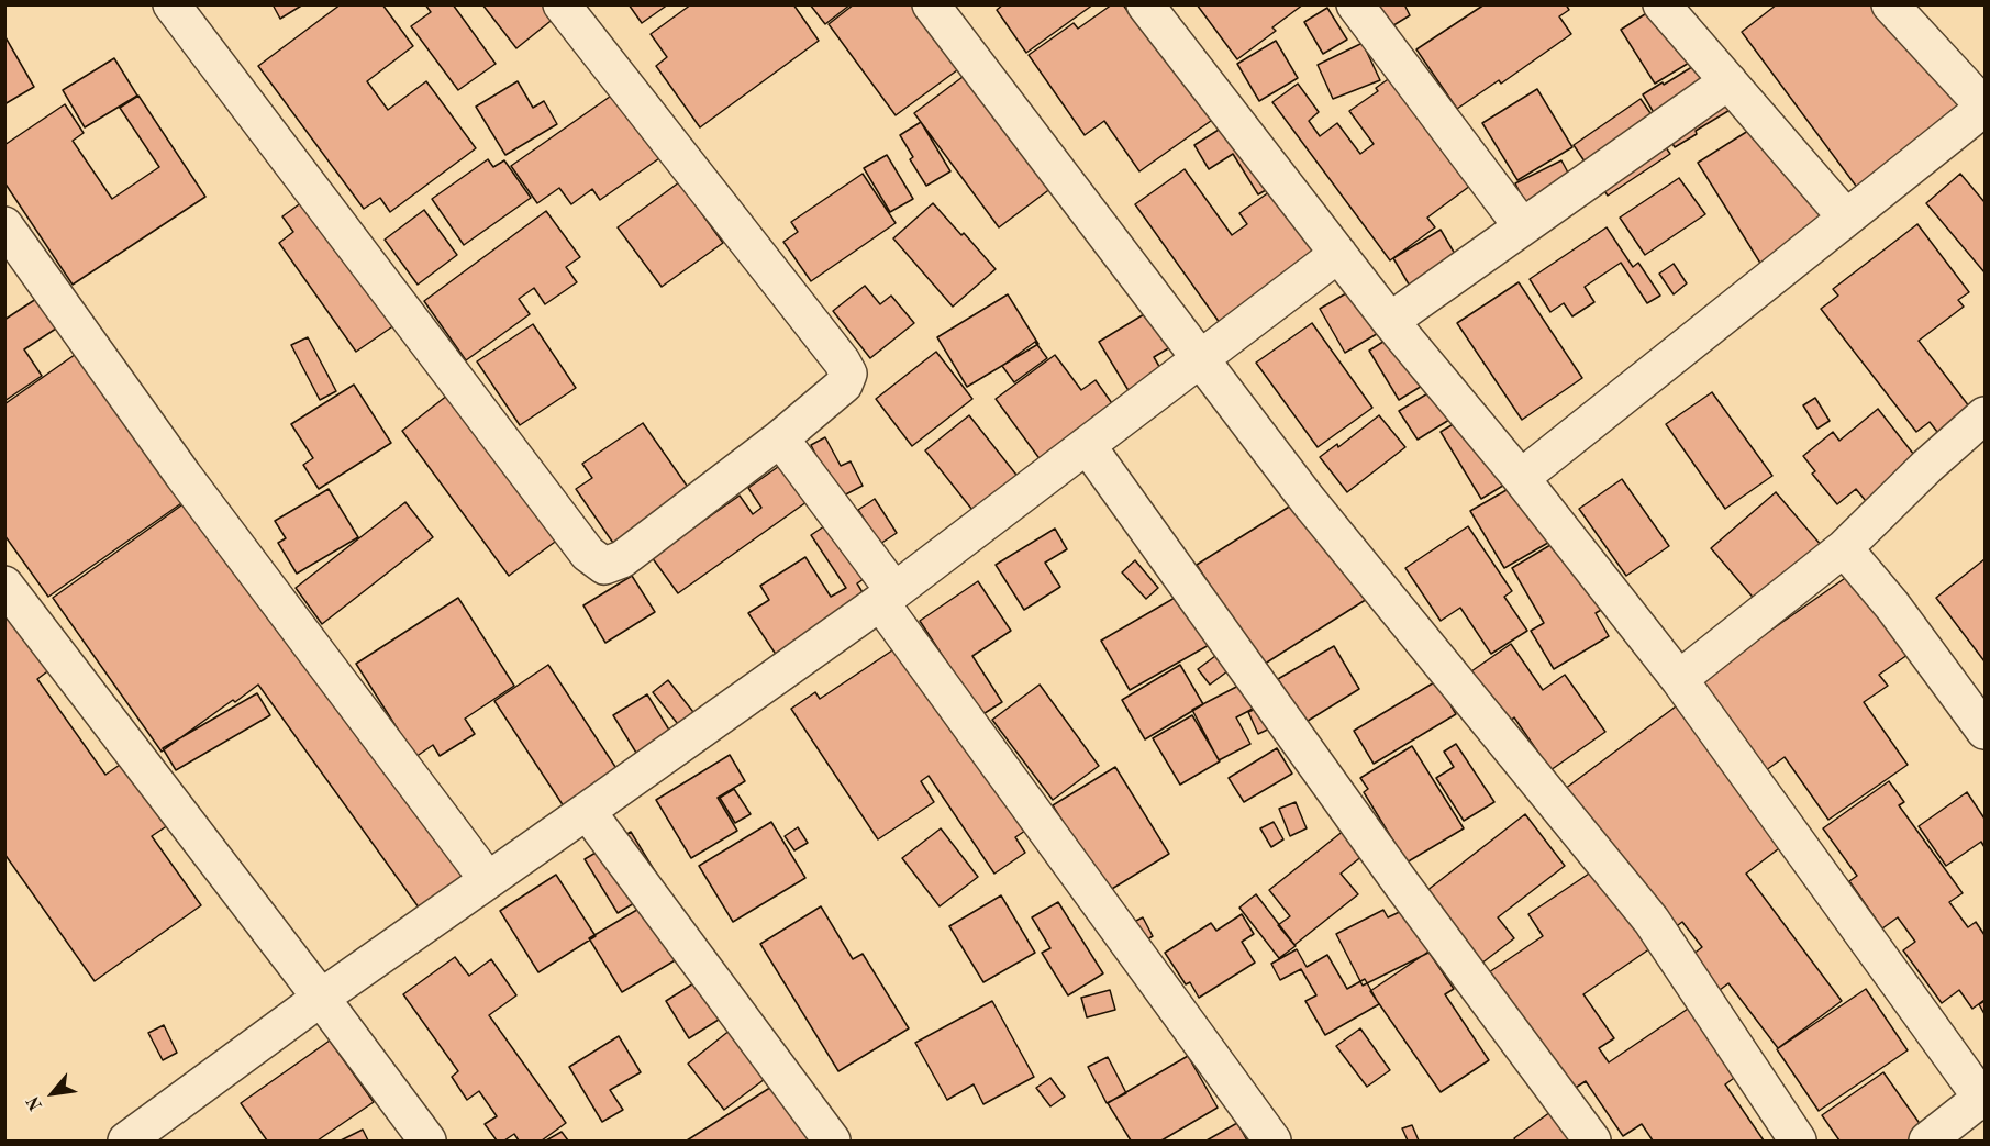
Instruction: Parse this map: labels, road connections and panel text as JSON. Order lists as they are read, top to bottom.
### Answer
{
  "north": "bottom left"
}
